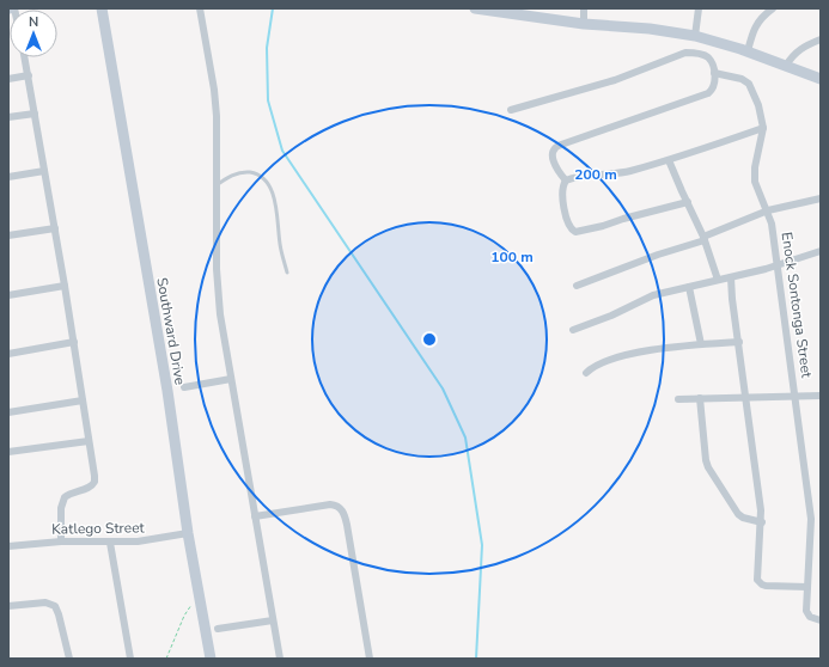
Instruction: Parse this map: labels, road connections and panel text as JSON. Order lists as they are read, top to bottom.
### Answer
{
  "streets": {
    "main road": ["Southward Drive"],
    "street": ["Enock Sontonga Street", "Katlego Street"]
  },
  "crossings": [
    ["Southward Drive", "Katlego Street"]
  ],
  "north": "top",
  "rings": ["200 m", "100 m"]
}
